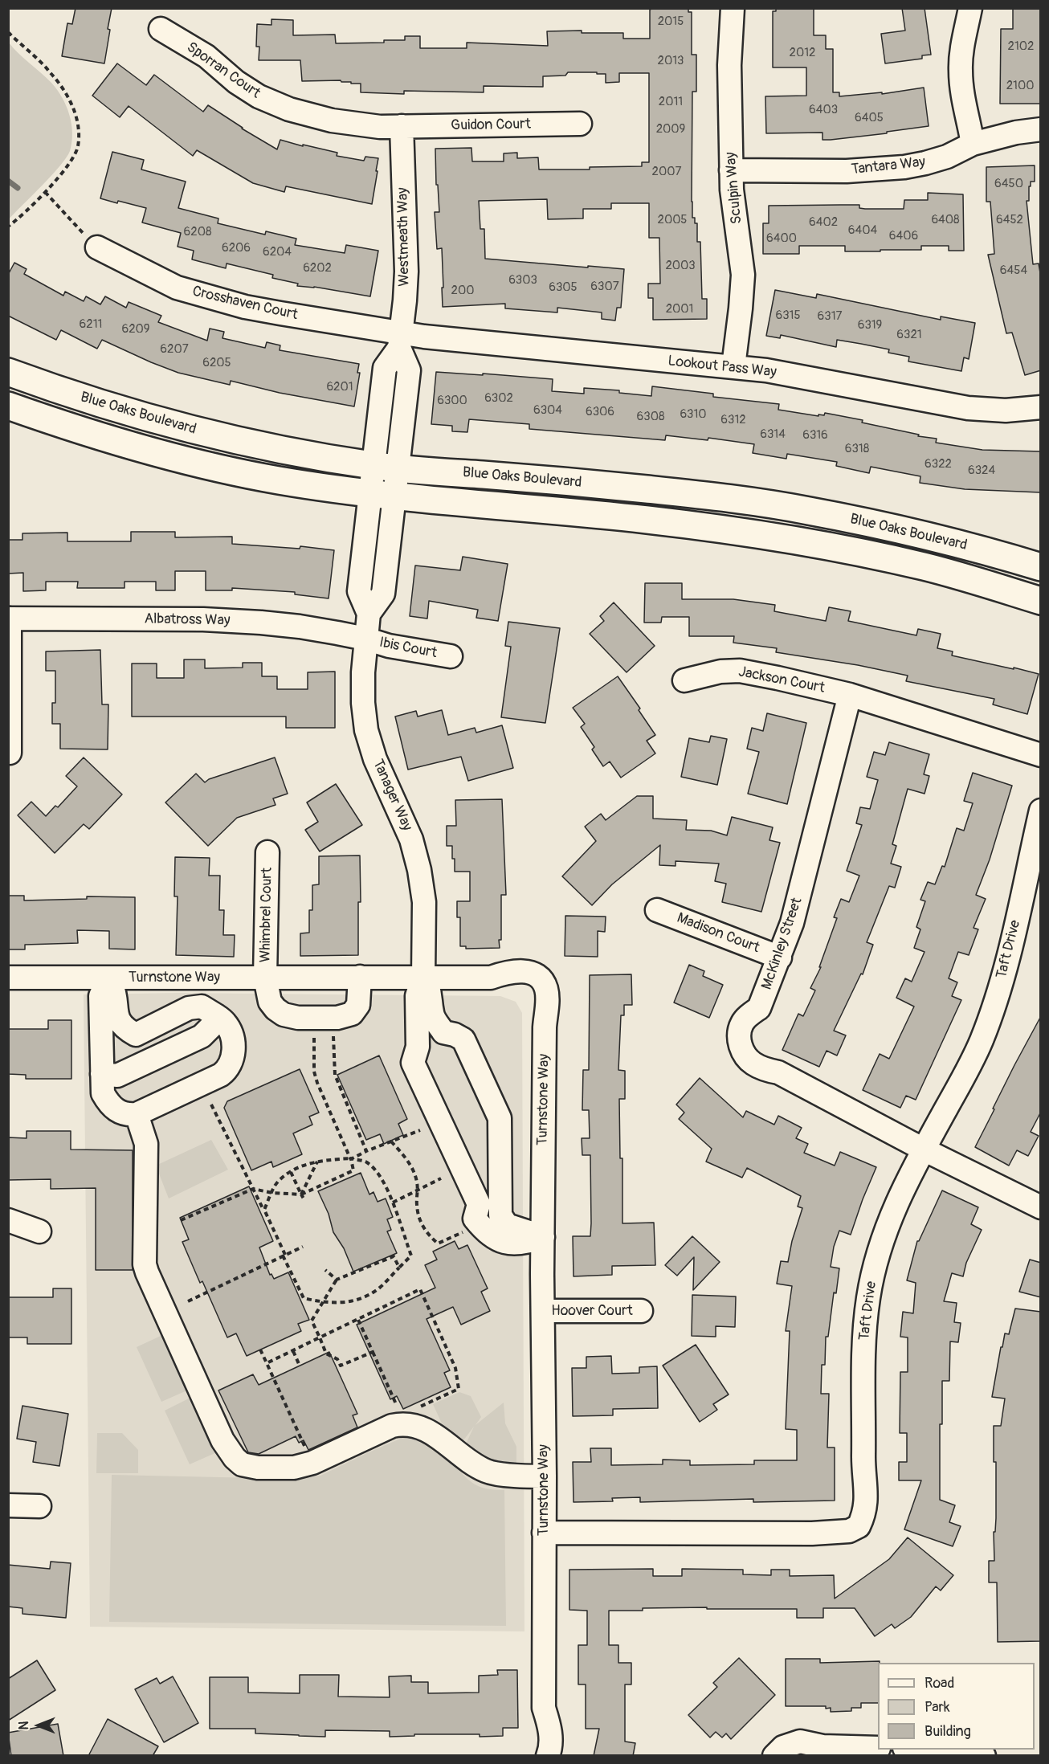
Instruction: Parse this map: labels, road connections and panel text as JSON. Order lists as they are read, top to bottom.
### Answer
{
  "streets": {
    "main road": ["Blue Oaks Boulevard"],
    "street": [
      "Sporran Court",
      "Guidon Court",
      "Tantara Way",
      "Sculpin Way",
      "Westmeath Way",
      "Crosshaven Court",
      "Lookout Pass Way",
      "Albatross Way",
      "Ibis Court",
      "Jackson Court",
      "Tanager Way",
      "Whimbrel Court",
      "Madison Court",
      "McKinley Street",
      "Taft Drive",
      "Turnstone Way",
      "Hoover Court"
    ]
  },
  "crossings": [
    ["Sporran Court", "Guidon Court"],
    ["Sporran Court", "Westmeath Way"],
    ["Guidon Court", "Westmeath Way"],
    ["Tantara Way", "Sculpin Way"],
    ["Sculpin Way", "Lookout Pass Way"],
    ["Westmeath Way", "Crosshaven Court"],
    ["Westmeath Way", "Lookout Pass Way"],
    ["Westmeath Way", "Blue Oaks Boulevard"],
    ["Westmeath Way", "Tanager Way"],
    ["Crosshaven Court", "Lookout Pass Way"],
    ["Blue Oaks Boulevard", "Tanager Way"],
    ["Albatross Way", "Ibis Court"],
    ["Albatross Way", "Tanager Way"],
    ["Ibis Court", "Tanager Way"],
    ["Jackson Court", "McKinley Street"],
    ["Tanager Way", "Turnstone Way"],
    ["Whimbrel Court", "Turnstone Way"],
    ["Madison Court", "McKinley Street"],
    ["McKinley Street", "Taft Drive"],
    ["Taft Drive", "Turnstone Way"],
    ["Turnstone Way", "Hoover Court"]
  ],
  "house_numbers": [
    "2015",
    "2102",
    "2012",
    "2013",
    "2100",
    "2011",
    "6403",
    "6405",
    "2009",
    "2007",
    "6450",
    "2005",
    "6408",
    "6452",
    "6402",
    "6404",
    "6208",
    "6406",
    "6400",
    "6206",
    "6204",
    "2003",
    "6202",
    "6454",
    "6303",
    "6307",
    "6305",
    "200",
    "2001",
    "6315",
    "6317",
    "6211",
    "6319",
    "6209",
    "6321",
    "6207",
    "6205",
    "6201",
    "6302",
    "6300",
    "6304",
    "6306",
    "6310",
    "6308",
    "6312",
    "6314",
    "6316",
    "6318",
    "6322",
    "6324"
  ],
  "legend": ["Road", "Park", "Building"],
  "north": "left"
}
